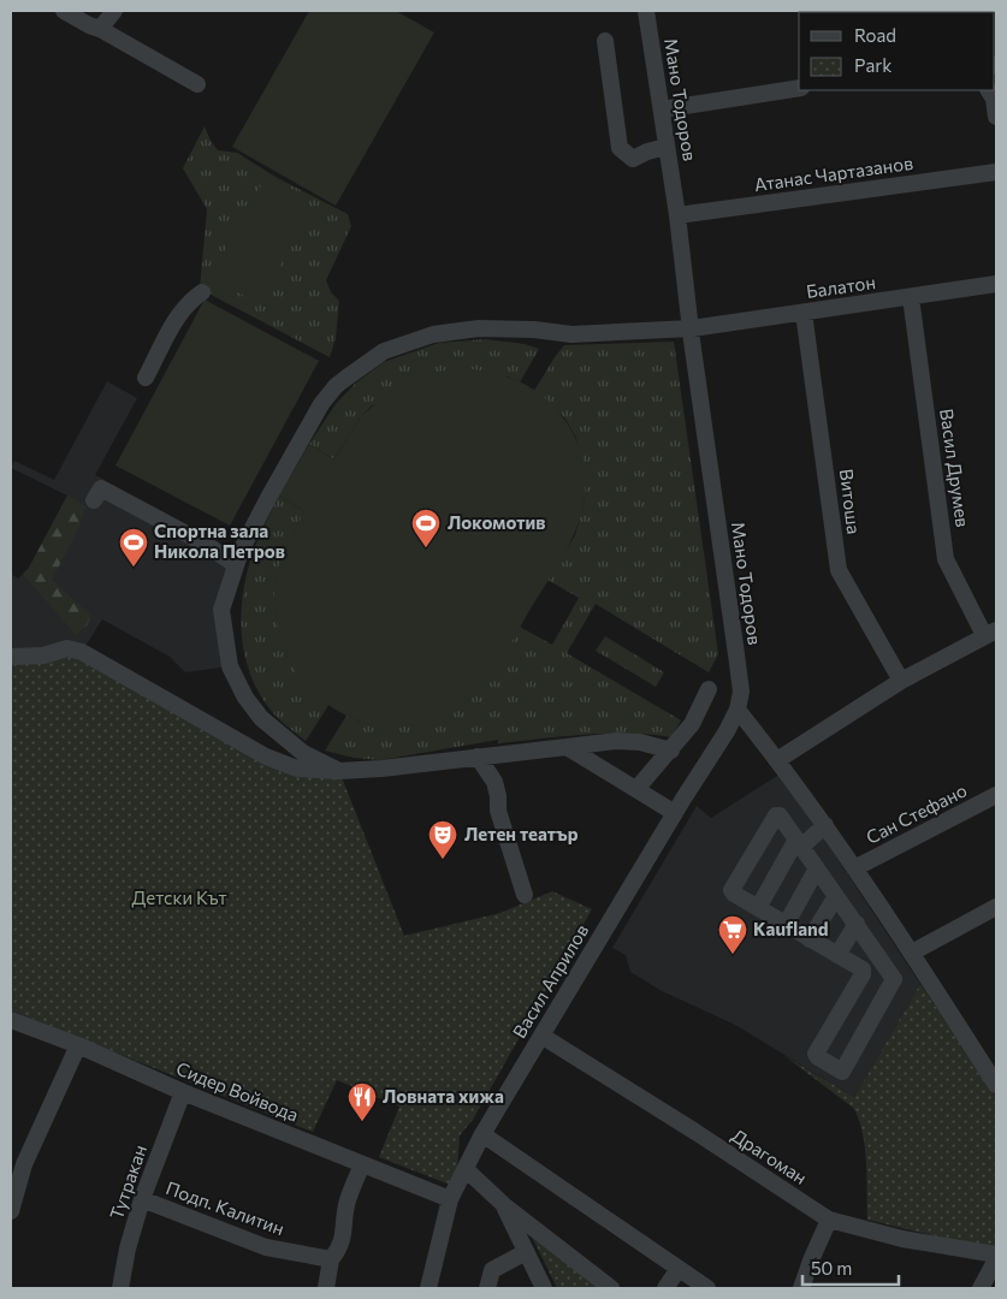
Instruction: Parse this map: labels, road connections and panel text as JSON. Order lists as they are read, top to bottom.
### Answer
{
  "streets": {
    "street": [
      "Мано Тодоров",
      "Атанас Чартазанов",
      "Балатон",
      "Васил Друмев",
      "Витоша",
      "Сан Стефано",
      "Васил Априлов",
      "Сидер Войвода",
      "Драгоман",
      "Тутракан",
      "Подп. Калитин"
    ]
  },
  "crossings": [
    ["Мано Тодоров", "Атанас Чартазанов"],
    ["Мано Тодоров", "Балатон"],
    ["Мано Тодоров", "Васил Априлов"],
    ["Балатон", "Васил Друмев"],
    ["Балатон", "Витоша"],
    ["Васил Априлов", "Сидер Войвода"],
    ["Васил Априлов", "Драгоман"],
    ["Сидер Войвода", "Тутракан"],
    ["Тутракан", "Подп. Калитин"]
  ],
  "parks": ["Детски Кът"],
  "places": {
    "sports": ["Локомотив", "Спортна зала Никола Петров"],
    "theatre": ["Летен театър"],
    "supermarket": ["Kaufland"],
    "restaurant": ["Ловната хижа"]
  },
  "legend": ["Road", "Park"],
  "scale_bar": "50 m"
}
